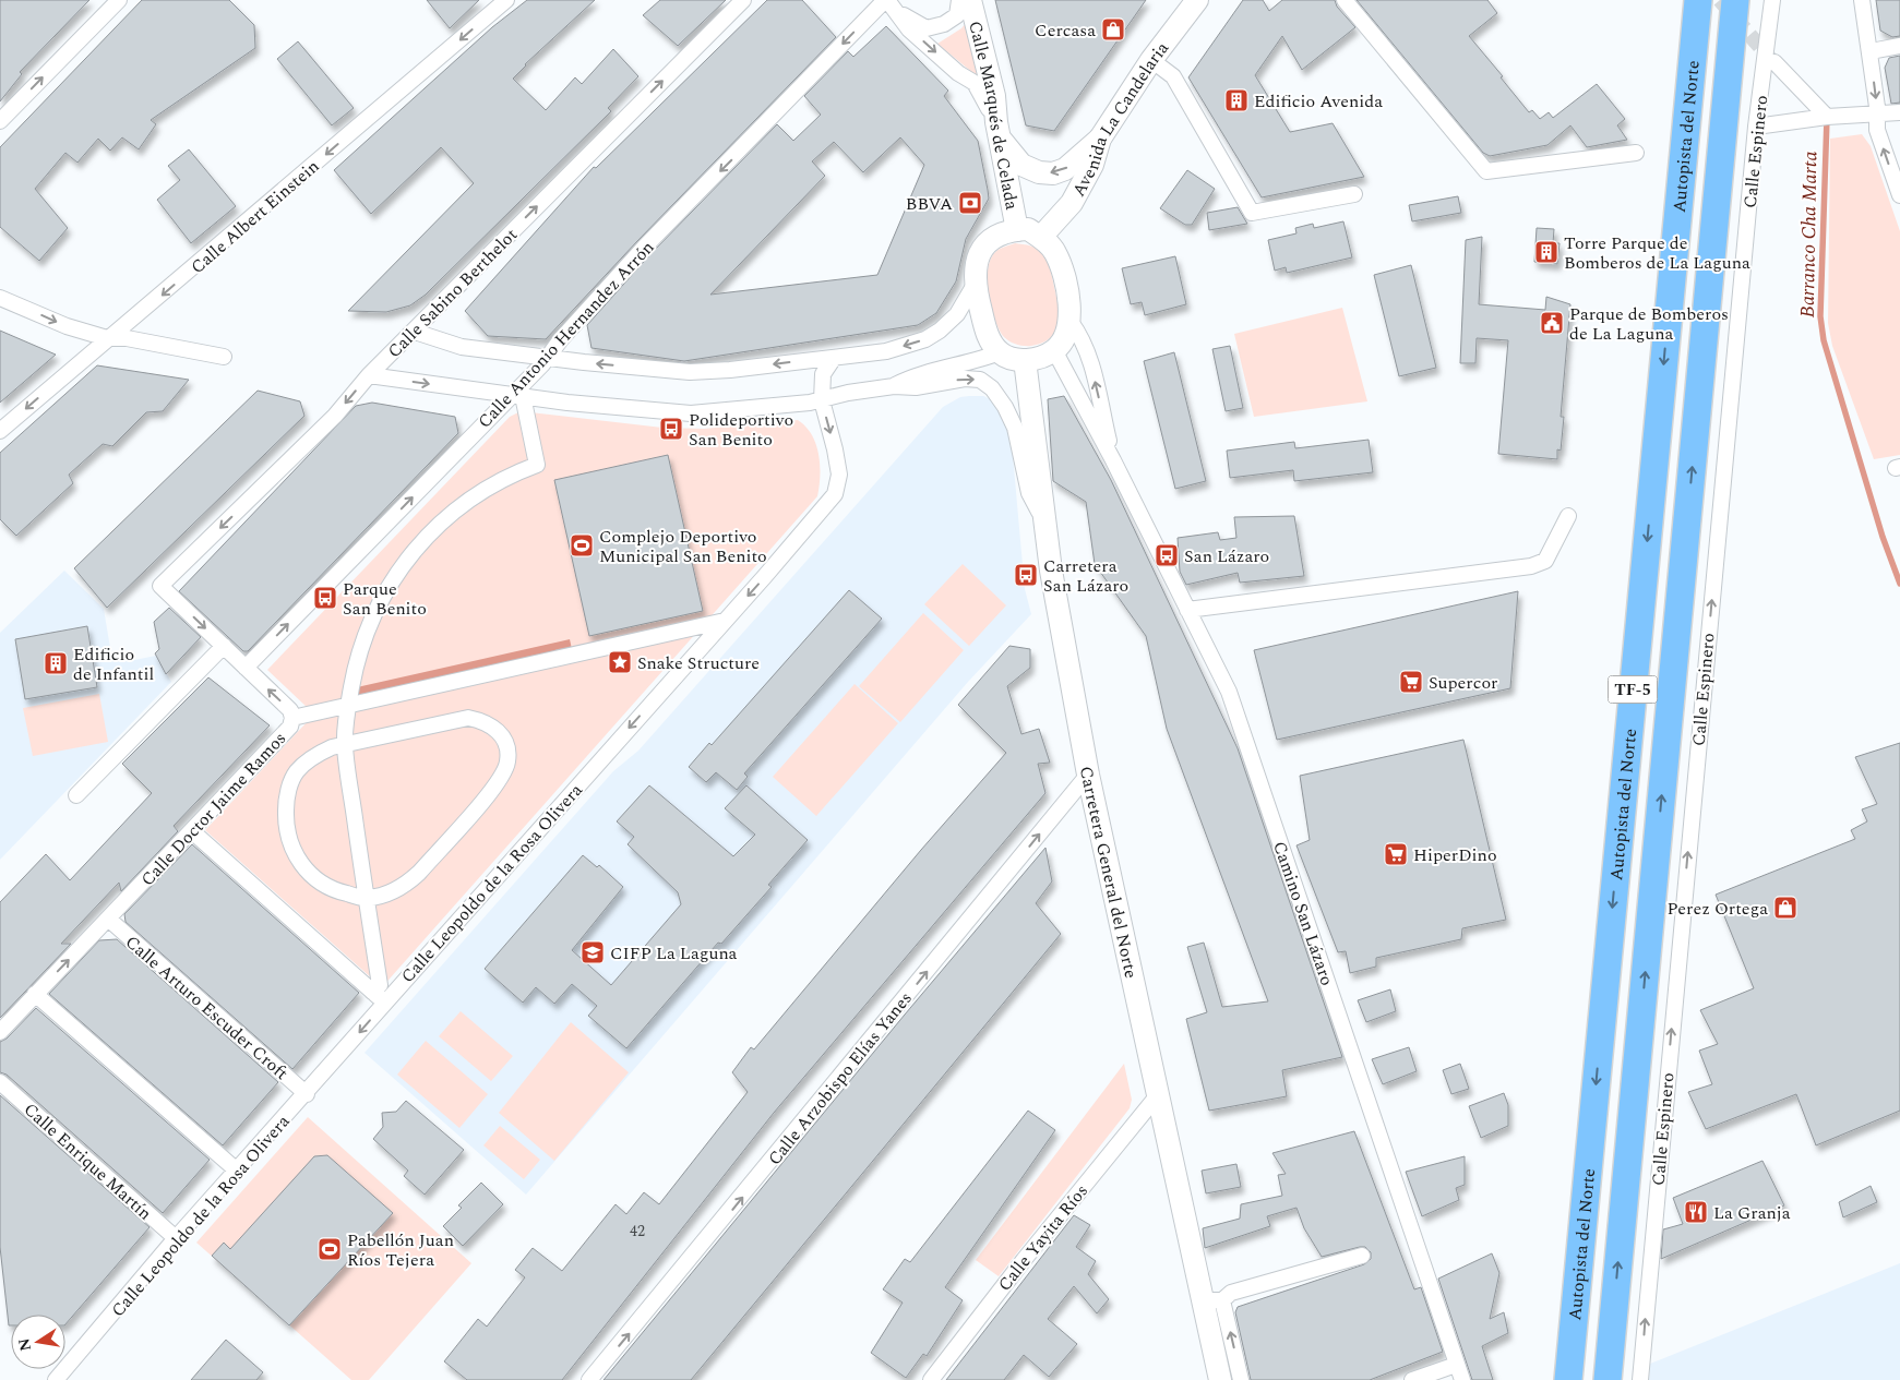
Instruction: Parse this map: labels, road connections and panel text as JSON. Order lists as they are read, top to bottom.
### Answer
{
  "streets": {
    "highway": ["Autopista del Norte", "TF-5"],
    "main road": ["Calle Marqués de Celada", "Avenida La Candelaria", "Carretera General del Norte"],
    "street": [
      "Calle Espinero",
      "Calle Albert Einstein",
      "Calle Sabino Berthelot",
      "Calle Antonio Hernandez Arrón",
      "Calle Doctor Jaime Ramos",
      "Calle Leopoldo de la Rosa Olivera",
      "Camino San Lázaro",
      "Calle Arturo Escuder Croft",
      "Calle Arzobispo Elías Yanes",
      "Calle Enrique Martín",
      "Calle Yayita Ríos"
    ]
  },
  "crossings": [
    ["Calle Marqués de Celada", "Avenida La Candelaria"],
    ["Calle Marqués de Celada", "Carretera General del Norte"],
    ["Calle Marqués de Celada", "Camino San Lázaro"],
    ["Avenida La Candelaria", "Carretera General del Norte"],
    ["Avenida La Candelaria", "Camino San Lázaro"],
    ["Calle Sabino Berthelot", "Calle Doctor Jaime Ramos"],
    ["Calle Antonio Hernandez Arrón", "Calle Doctor Jaime Ramos"],
    ["Calle Doctor Jaime Ramos", "Calle Arturo Escuder Croft"],
    ["Carretera General del Norte", "Camino San Lázaro"],
    ["Carretera General del Norte", "Calle Arzobispo Elías Yanes"],
    ["Carretera General del Norte", "Calle Yayita Ríos"],
    ["Calle Leopoldo de la Rosa Olivera", "Calle Arturo Escuder Croft"],
    ["Calle Leopoldo de la Rosa Olivera", "Calle Enrique Martín"]
  ],
  "one_way": [
    "Calle Espinero",
    "Calle Albert Einstein",
    "Calle Leopoldo de la Rosa Olivera",
    "Calle Arzobispo Elías Yanes"
  ],
  "water": ["Barranco Cha Marta"],
  "places": {
    "shop": ["Cercasa", "Perez Ortega"],
    "building": ["Edificio Avenida", "Torre Parque de Bomberos de La Laguna", "Edificio de Infantil"],
    "bank": ["BBVA"],
    "public building": ["Parque de Bomberos de La Laguna"],
    "bus stop": [
      "Polideportivo San Benito",
      "San Lázaro",
      "Carretera San Lázaro",
      "Parque San Benito"
    ],
    "sports": ["Complejo Deportivo Municipal San Benito", "Pabellón Juan Ríos Tejera"],
    "place": ["Snake Structure"],
    "supermarket": ["Supercor", "HiperDino"],
    "school or university": ["CIFP La Laguna"],
    "restaurant": ["La Granja"]
  },
  "house_numbers": ["42"],
  "north": "left"
}
